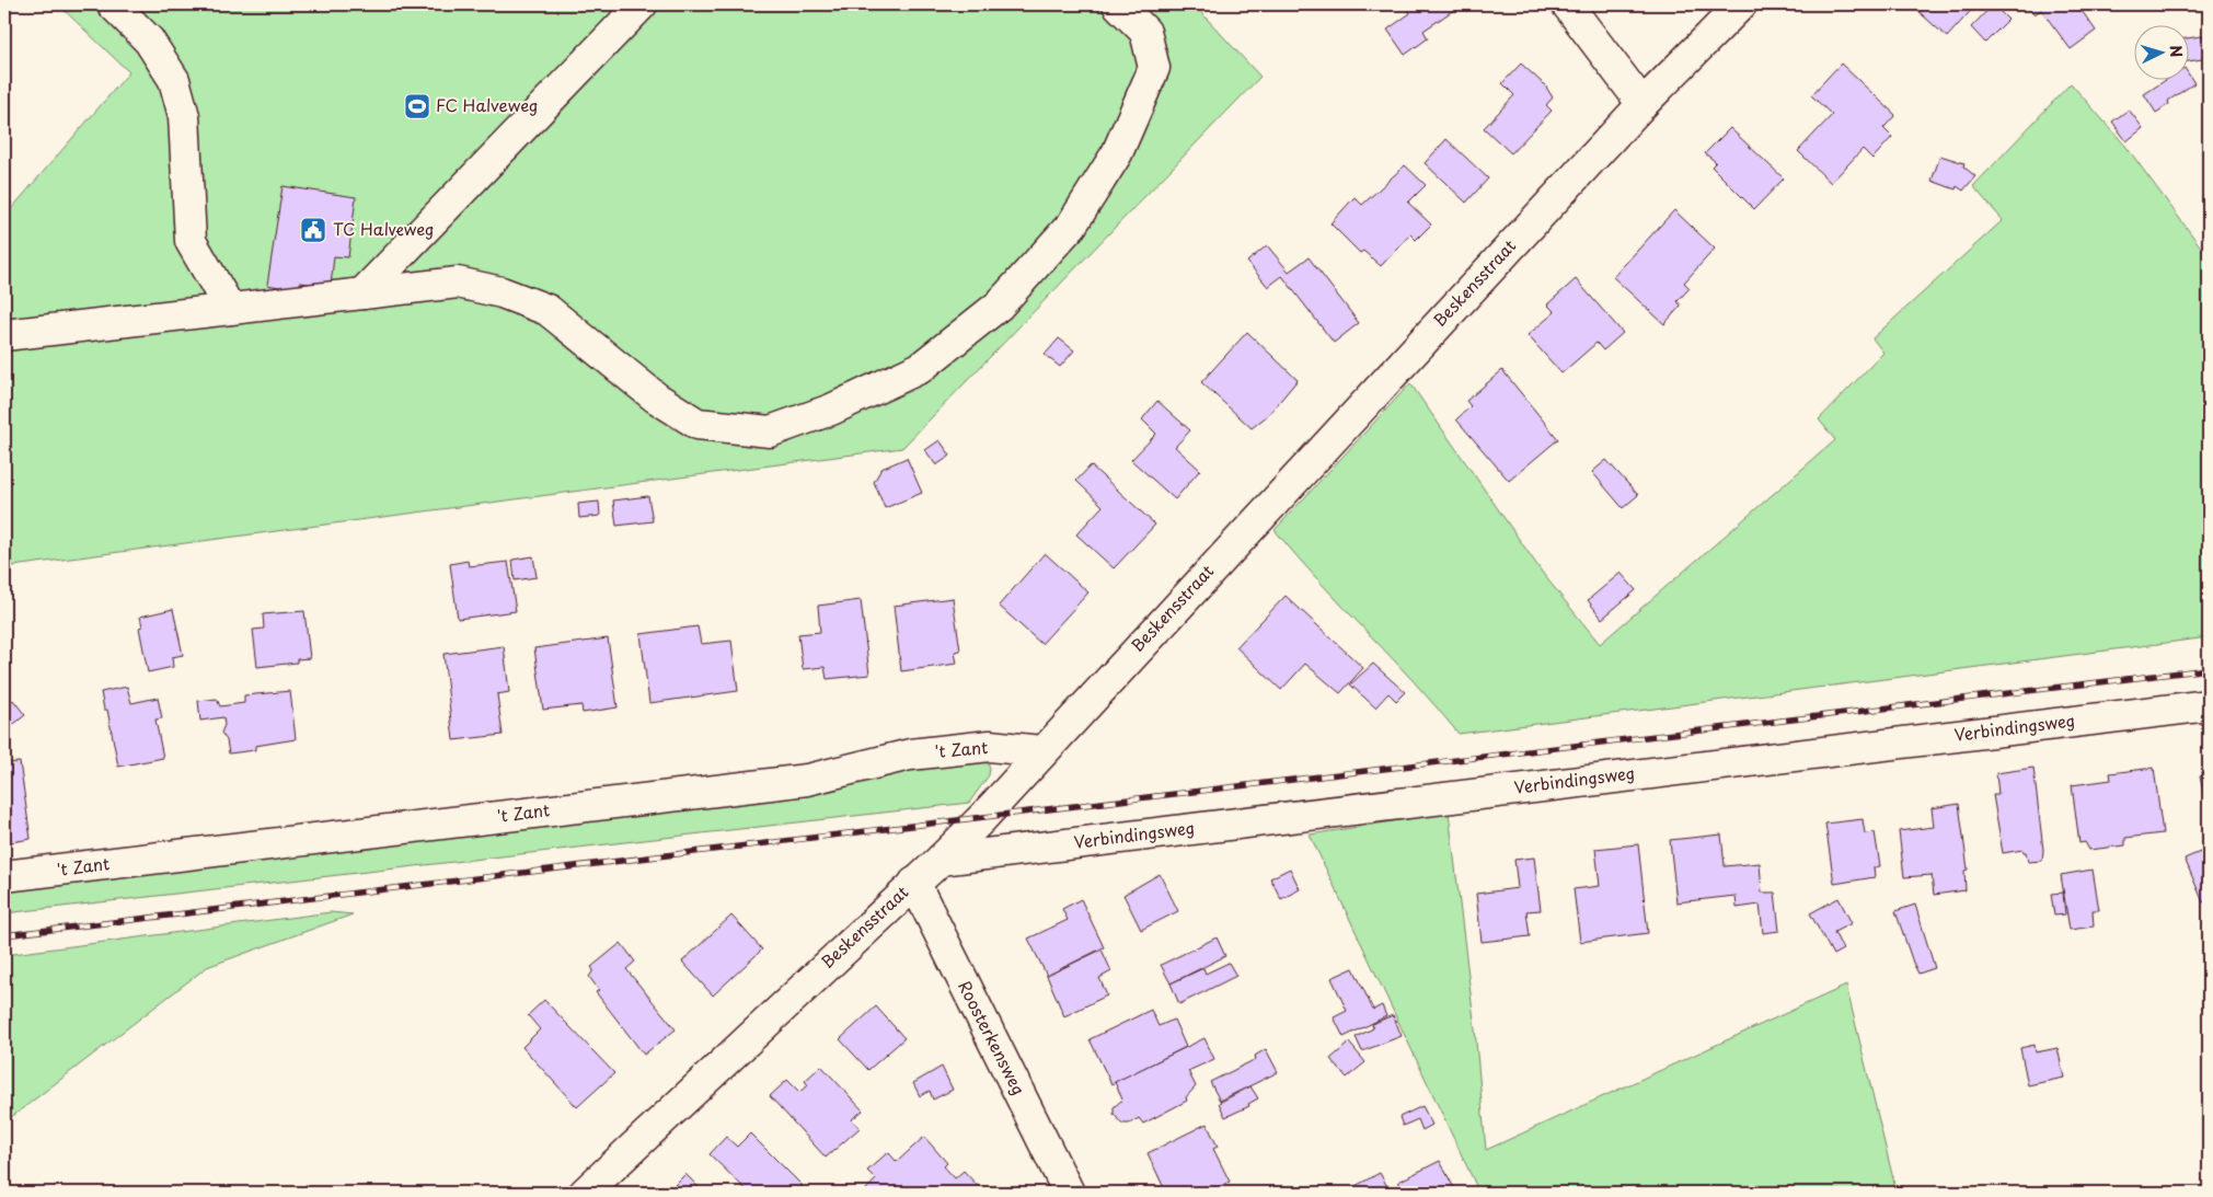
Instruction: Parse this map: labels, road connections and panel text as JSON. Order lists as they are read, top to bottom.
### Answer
{
  "streets": {
    "street": [
      "Beskensstraat",
      "Verbindingsweg",
      "'t Zant",
      "Roosterkensweg"
    ]
  },
  "crossings": [
    ["Beskensstraat", "Verbindingsweg"],
    ["Beskensstraat", "'t Zant"],
    ["Beskensstraat", "Roosterkensweg"]
  ],
  "places": {
    "sports": ["FC Halveweg"],
    "public building": ["TC Halveweg"]
  },
  "north": "right"
}
